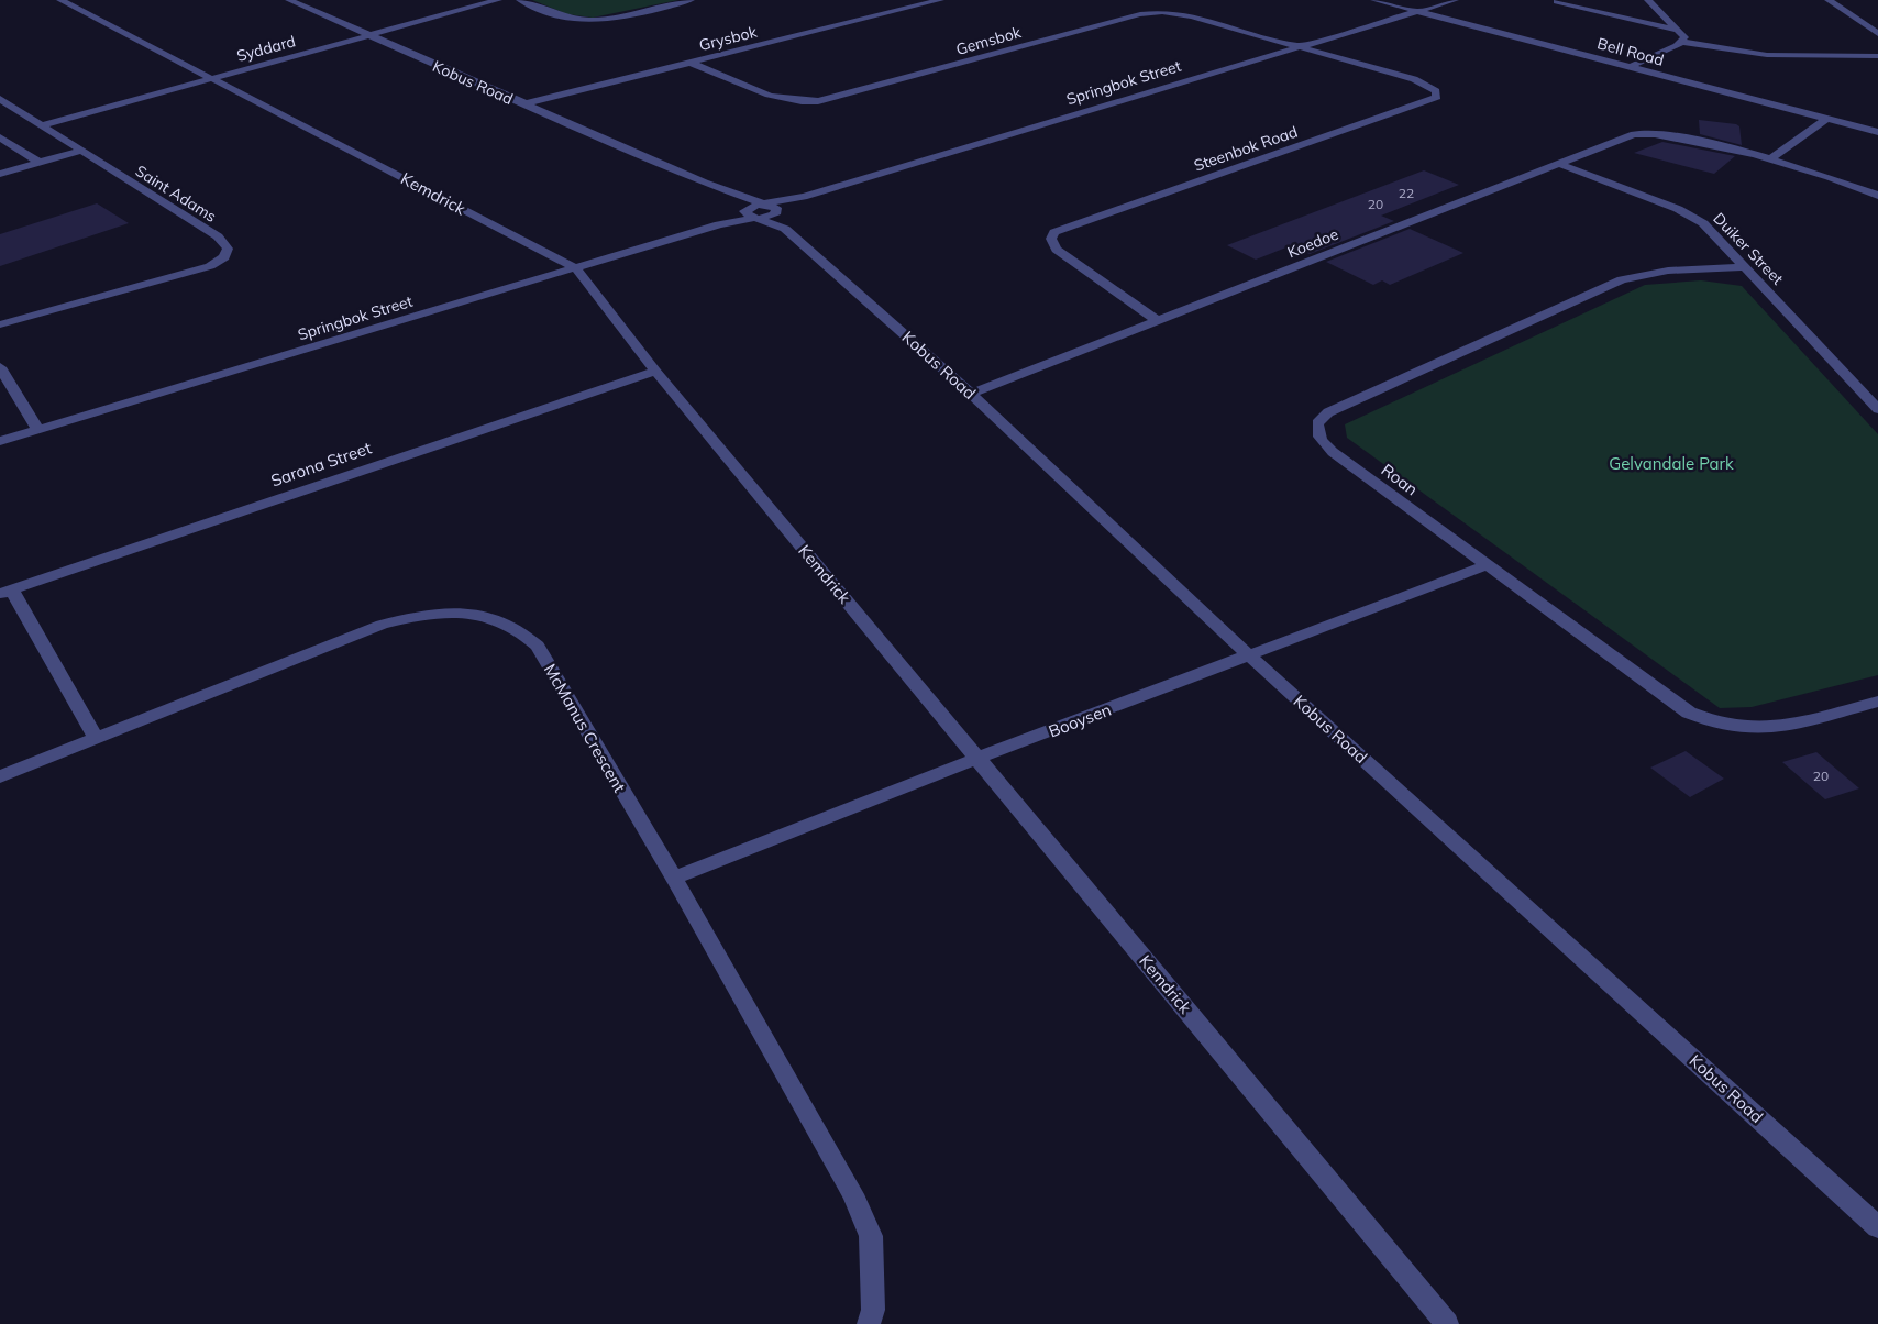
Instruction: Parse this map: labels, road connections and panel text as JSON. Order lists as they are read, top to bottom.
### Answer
{
  "streets": {
    "street": [
      "Grysbok",
      "Gemsbok",
      "Syddard",
      "Bell Road",
      "Kobus Road",
      "Springbok Street",
      "Steenbok Road",
      "Saint Adams",
      "Kemdrick",
      "Koedoe",
      "Duiker Street",
      "Sarona Street",
      "Roan",
      "Booysen",
      "McManus Crescent"
    ]
  },
  "crossings": [
    ["Grysbok", "Gemsbok"],
    ["Grysbok", "Kobus Road"],
    ["Gemsbok", "Springbok Street"],
    ["Gemsbok", "Steenbok Road"],
    ["Syddard", "Kobus Road"],
    ["Syddard", "Saint Adams"],
    ["Syddard", "Kemdrick"],
    ["Bell Road", "Springbok Street"],
    ["Kobus Road", "Koedoe"],
    ["Kobus Road", "Booysen"],
    ["Springbok Street", "Steenbok Road"],
    ["Springbok Street", "Kemdrick"],
    ["Steenbok Road", "Koedoe"],
    ["Kemdrick", "Sarona Street"],
    ["Kemdrick", "Booysen"],
    ["Koedoe", "Duiker Street"],
    ["Duiker Street", "Roan"],
    ["Roan", "Booysen"],
    ["Booysen", "McManus Crescent"]
  ],
  "parks": ["Gelvandale Park"],
  "house_numbers": ["22", "20", "20"]
}
